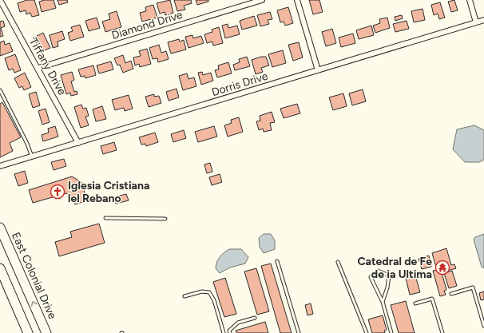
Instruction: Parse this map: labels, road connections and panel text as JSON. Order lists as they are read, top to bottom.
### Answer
{
  "streets": {
    "highway": ["East Colonial Drive"],
    "street": ["Diamond Drive", "Tiffany Drive", "Dorris Drive"]
  },
  "crossings": [
    ["Diamond Drive", "Tiffany Drive"],
    ["Tiffany Drive", "Dorris Drive"]
  ],
  "places": {
    "church": ["Iglesia Cristiana lel Rebano"],
    "temple": ["Catedral de Fe de ia Ultima"]
  }
}
